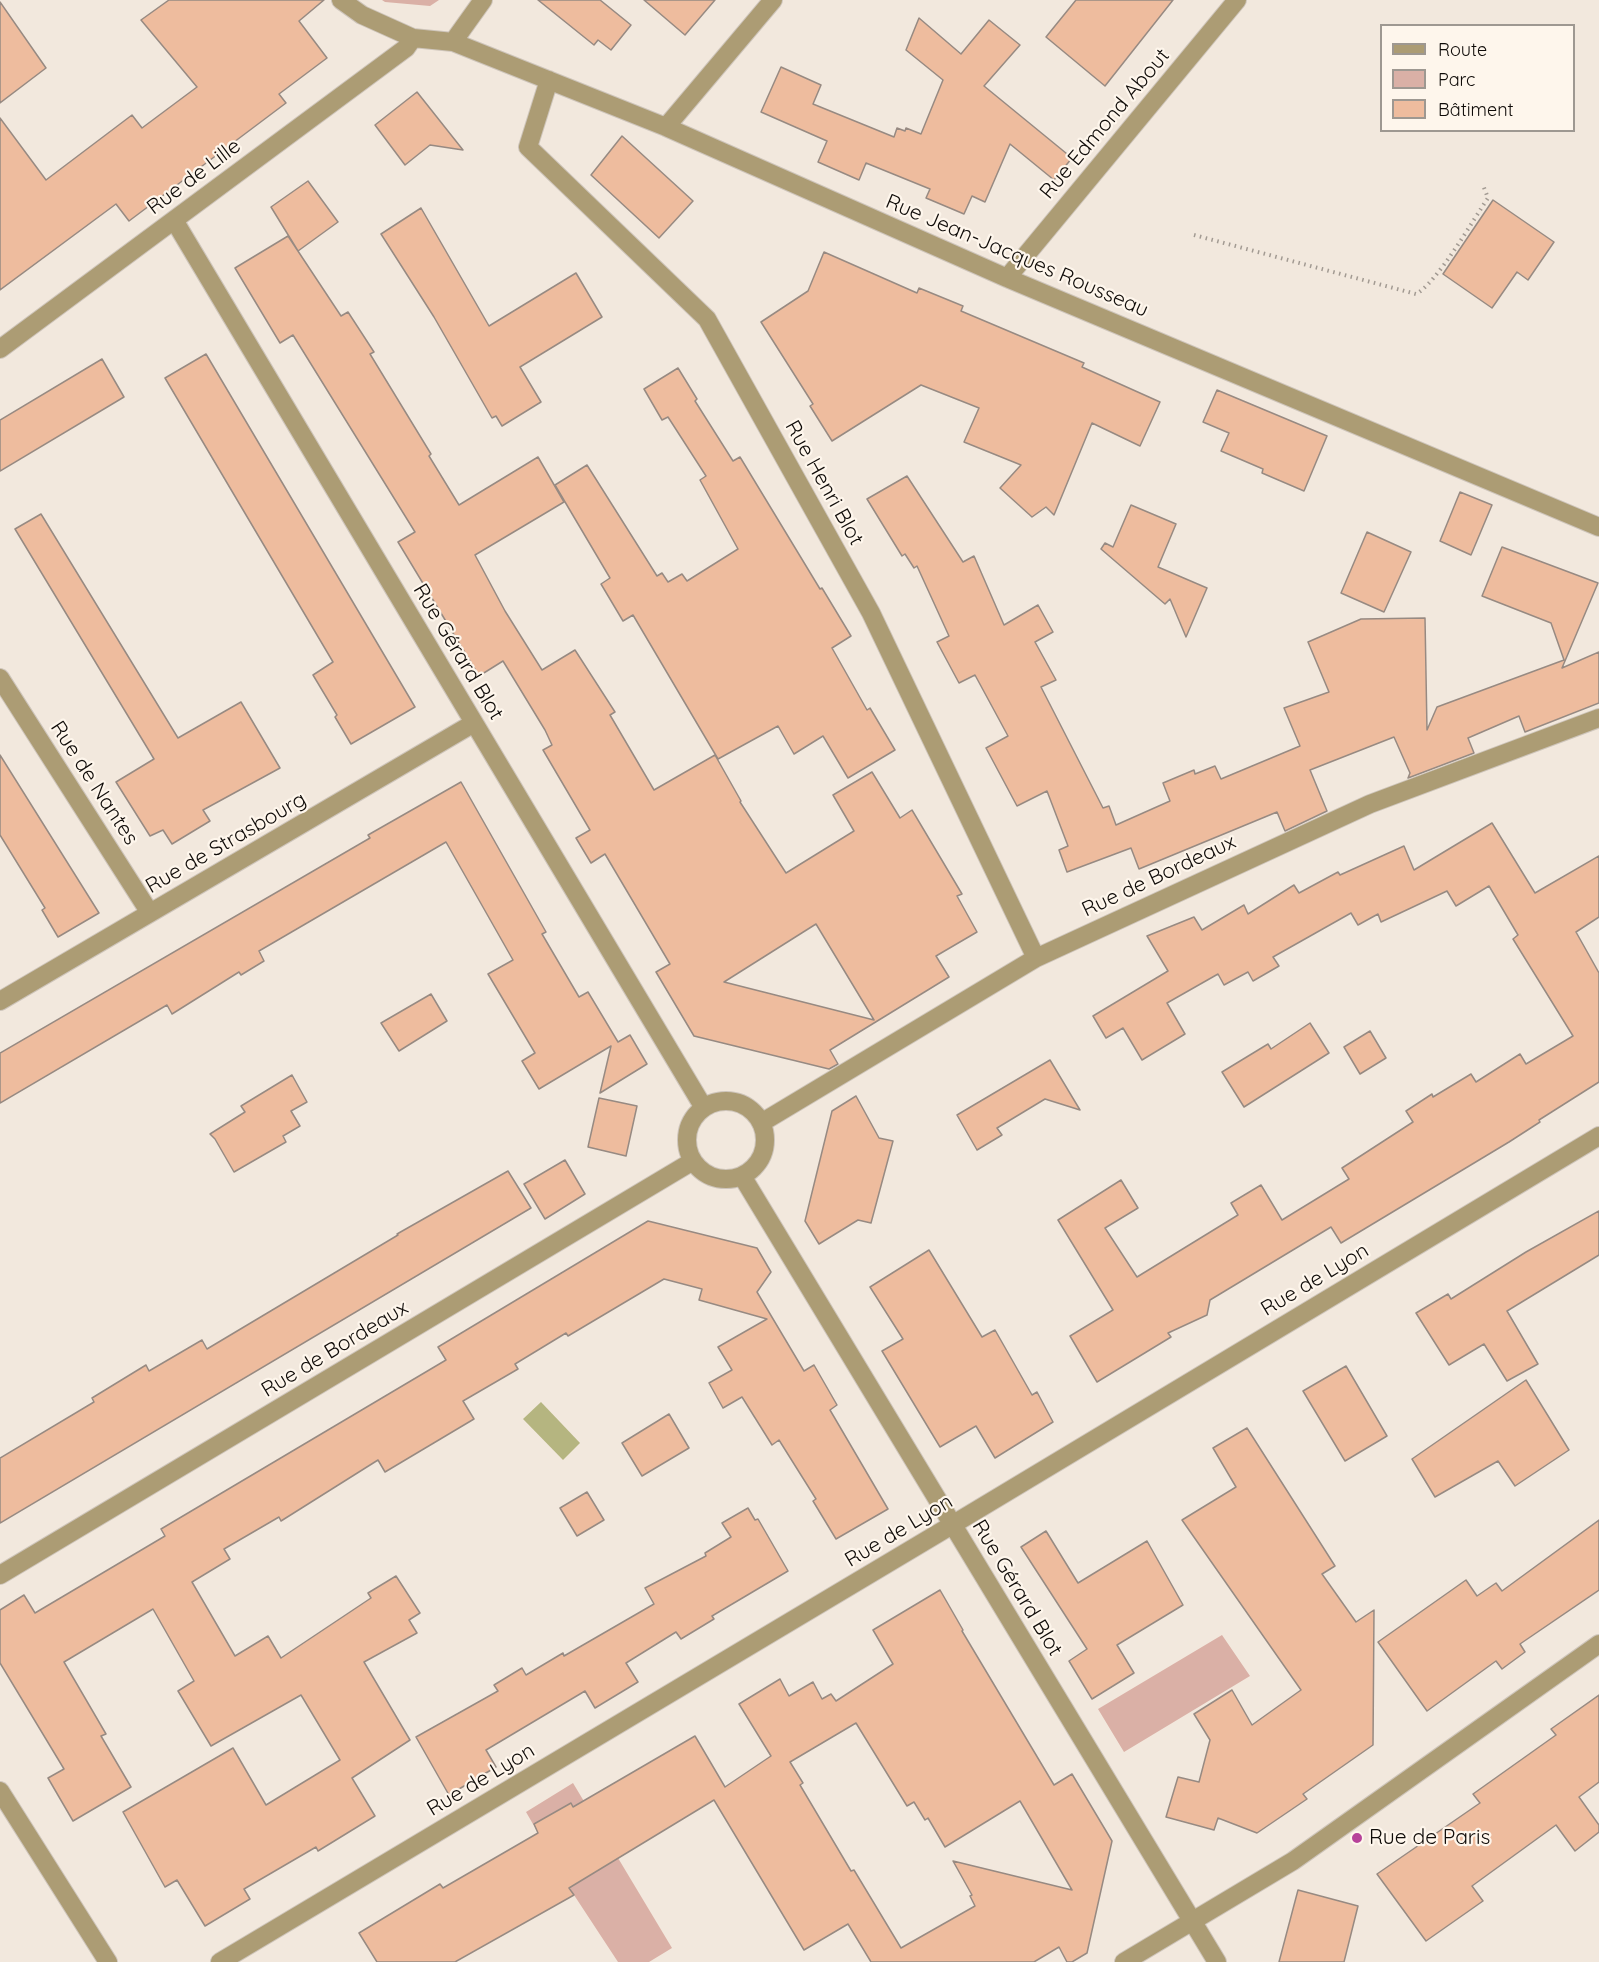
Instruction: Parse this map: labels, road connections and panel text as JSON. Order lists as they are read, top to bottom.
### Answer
{
  "streets": {
    "street": [
      "Rue Edmond About",
      "Rue de Lille",
      "Rue Jean-Jacques Rousseau",
      "Rue Henri Blot",
      "Rue Gérard Blot",
      "Rue de Nantes",
      "Rue de Strasbourg",
      "Rue de Bordeaux",
      "Rue de Lyon"
    ]
  },
  "crossings": [
    ["Rue Edmond About", "Rue Jean-Jacques Rousseau"],
    ["Rue de Lille", "Rue Jean-Jacques Rousseau"],
    ["Rue de Lille", "Rue Gérard Blot"],
    ["Rue Jean-Jacques Rousseau", "Rue Henri Blot"],
    ["Rue Henri Blot", "Rue de Bordeaux"],
    ["Rue Gérard Blot", "Rue de Strasbourg"],
    ["Rue Gérard Blot", "Rue de Bordeaux"],
    ["Rue Gérard Blot", "Rue de Lyon"],
    ["Rue de Nantes", "Rue de Strasbourg"]
  ],
  "places": ["Rue de Paris"],
  "legend": ["Route", "Parc", "Bâtiment"]
}
